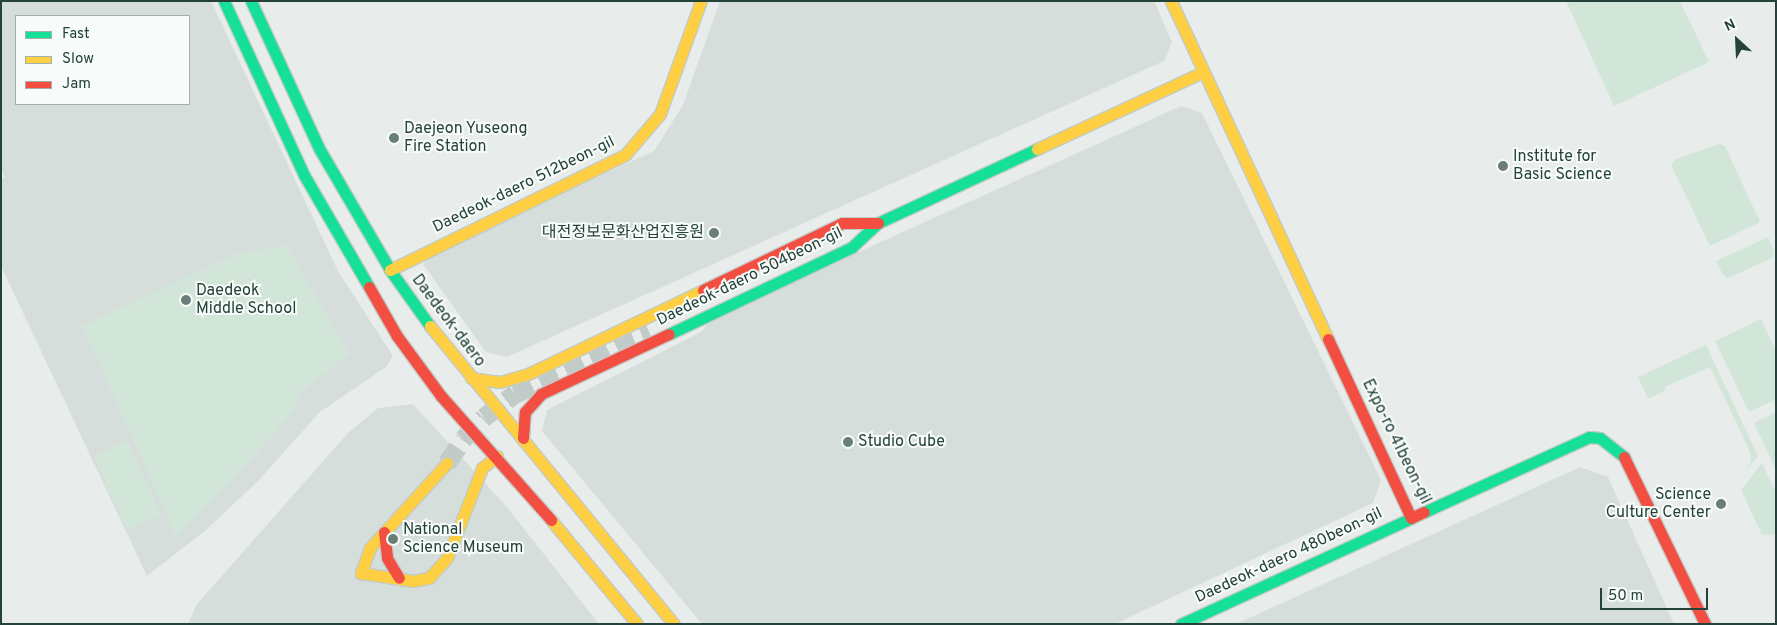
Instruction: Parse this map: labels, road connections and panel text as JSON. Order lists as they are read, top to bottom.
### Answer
{
  "streets": {
    "street": [
      "Daedeok-daero 512beon-gil",
      "Daedeok-daero 504beon-gil",
      "Daedeok-daero",
      "Expo-ro 41beon-gil",
      "Daedeok-daero 480beon-gil"
    ]
  },
  "crossings": [
    ["Daedeok-daero 512beon-gil", "Daedeok-daero"],
    ["Daedeok-daero 504beon-gil", "Daedeok-daero"],
    ["Daedeok-daero 504beon-gil", "Expo-ro 41beon-gil"],
    ["Expo-ro 41beon-gil", "Daedeok-daero 480beon-gil"]
  ],
  "places": [
    "Daejeon Yuseong Fire Station",
    "Institute for Basic Science",
    "대전정보문화산업진흥원",
    "Daedeok Middle School",
    "Studio Cube",
    "Science Culture Center",
    "National Science Museum"
  ],
  "legend": ["Fast", "Slow", "Jam"],
  "scale_bar": "50 m",
  "north": "top left"
}
